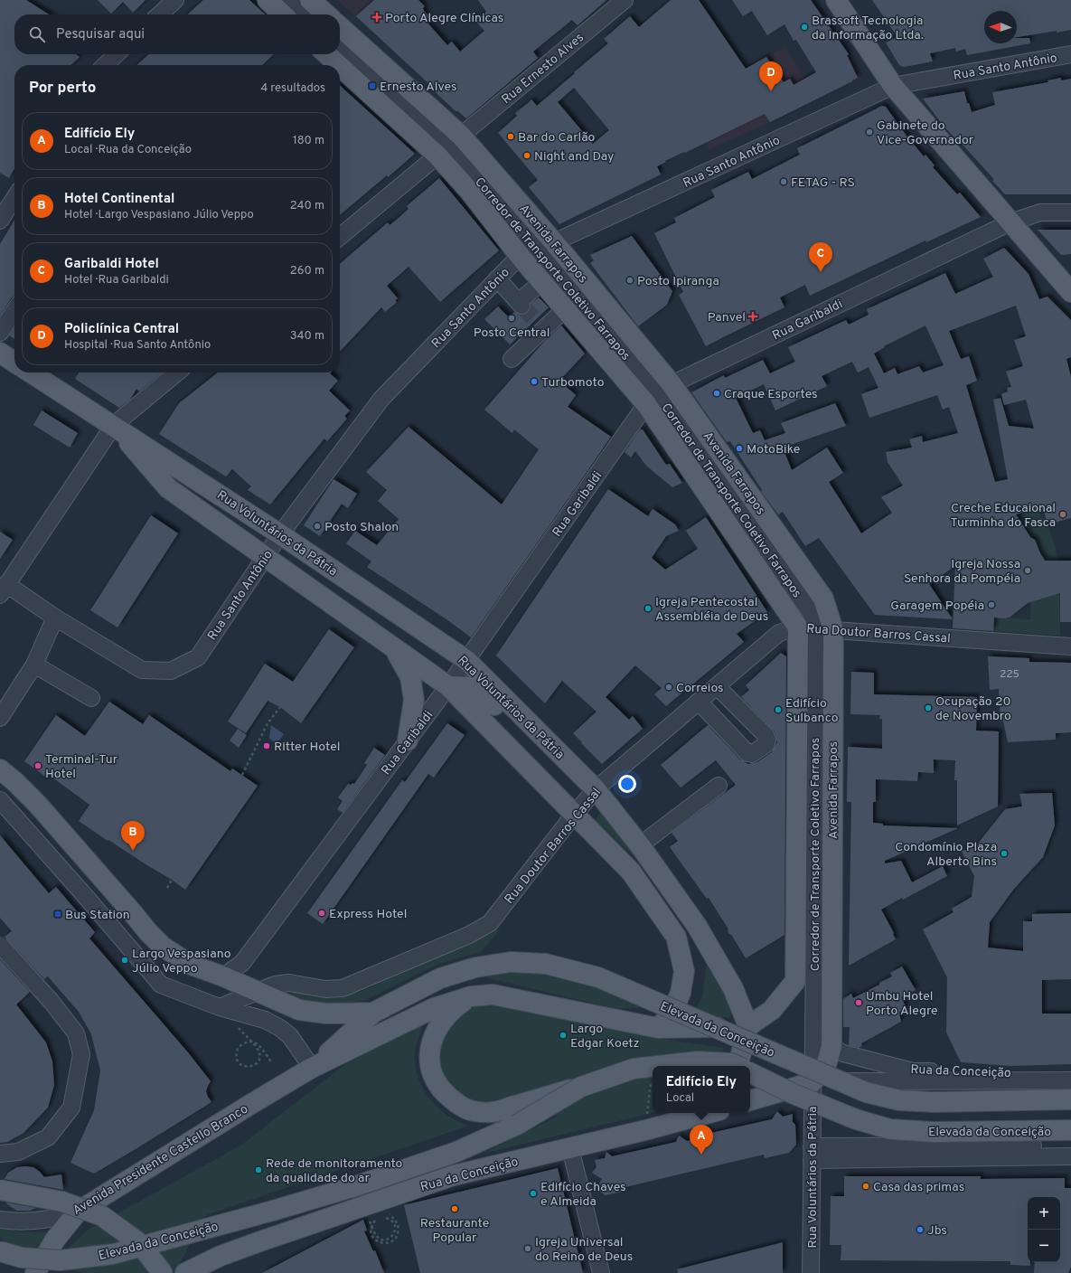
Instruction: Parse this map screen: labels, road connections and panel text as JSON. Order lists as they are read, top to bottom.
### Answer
{
  "streets": {
    "main road": [
      "Avenida Farrapos",
      "Rua Voluntários da Pátria",
      "Elevada da Conceição",
      "Rua da Conceição",
      "Avenida Presidente Castello Branco"
    ],
    "street": [
      "Rua Santo Antônio",
      "Rua Ernesto Alves",
      "Corredor de Transporte Coletivo Farrapos",
      "Rua Garibaldi",
      "Rua Doutor Barros Cassal"
    ]
  },
  "crossings": [
    ["Rua Santo Antônio", "Avenida Farrapos"],
    ["Rua Santo Antônio", "Corredor de Transporte Coletivo Farrapos"],
    ["Rua Santo Antônio", "Rua Voluntários da Pátria"],
    ["Rua Ernesto Alves", "Avenida Farrapos"],
    ["Rua Ernesto Alves", "Corredor de Transporte Coletivo Farrapos"],
    ["Avenida Farrapos", "Corredor de Transporte Coletivo Farrapos"],
    ["Avenida Farrapos", "Rua Garibaldi"],
    ["Avenida Farrapos", "Rua Doutor Barros Cassal"],
    ["Avenida Farrapos", "Rua da Conceição"],
    ["Corredor de Transporte Coletivo Farrapos", "Rua Voluntários da Pátria"],
    ["Corredor de Transporte Coletivo Farrapos", "Rua Doutor Barros Cassal"],
    ["Rua Garibaldi", "Rua Voluntários da Pátria"],
    ["Rua Voluntários da Pátria", "Rua Doutor Barros Cassal"],
    ["Elevada da Conceição", "Avenida Presidente Castello Branco"]
  ],
  "places": {
    "health": ["Porto Alegre Clínicas", "Panvel"],
    "other": [
      "Brassoft Tecnologia da Informação Ltda.",
      "Gabinete do Vice-Governador",
      "Bar do Carlão",
      "Night and Day",
      "FETAG - RS",
      "Posto Ipiranga",
      "Posto Central",
      "Turbomoto",
      "Craque Esportes",
      "MotoBike",
      "Creche Educaional Turminha do Fasca",
      "Posto Shalon",
      "Igreja Nossa Senhora da Pompéia",
      "Garagem Popéia",
      "Igreja Pentecostal Assembléia de Deus",
      "Correios",
      "Ocupação 20 de Novembro",
      "Edifício Sulbanco",
      "Ritter Hotel",
      "Terminal-Tur Hotel",
      "Condomínio Plaza Alberto Bins",
      "Express Hotel",
      "Largo Vespasiano Júlio Veppo",
      "Umbu Hotel Porto Alegre",
      "Largo Edgar Koetz",
      "Rede de monitoramento da qualidade do ar",
      "Casa das primas",
      "Edifício Chaves e Almeida",
      "Restaurante Popular",
      "Jbs",
      "Igreja Universal do Reino de Deus"
    ],
    "transit": ["Ernesto Alves", "Bus Station"]
  },
  "house_numbers": ["225"],
  "north": "left",
  "page": {
    "search": "Pesquisar aqui",
    "pins": [
      "D",
      "C",
      "B",
      "A"
    ],
    "heading": ["Por perto", "4 resultados"],
    "list": [
      {
        "mark": "A",
        "name": "Edifício Ely",
        "note": "Local · Rua da Conceição",
        "value": "180 m"
      },
      {
        "mark": "B",
        "name": "Hotel Continental",
        "note": "Hotel · Largo Vespasiano Júlio Veppo",
        "value": "240 m"
      },
      {
        "mark": "C",
        "name": "Garibaldi Hotel",
        "note": "Hotel · Rua Garibaldi",
        "value": "260 m"
      },
      {
        "mark": "D",
        "name": "Policlínica Central",
        "note": "Hospital · Rua Santo Antônio",
        "value": "340 m"
      }
    ],
    "popup": ["Edifício Ely", "Local"],
    "map_buttons": ["+", "−"]
  }
}
